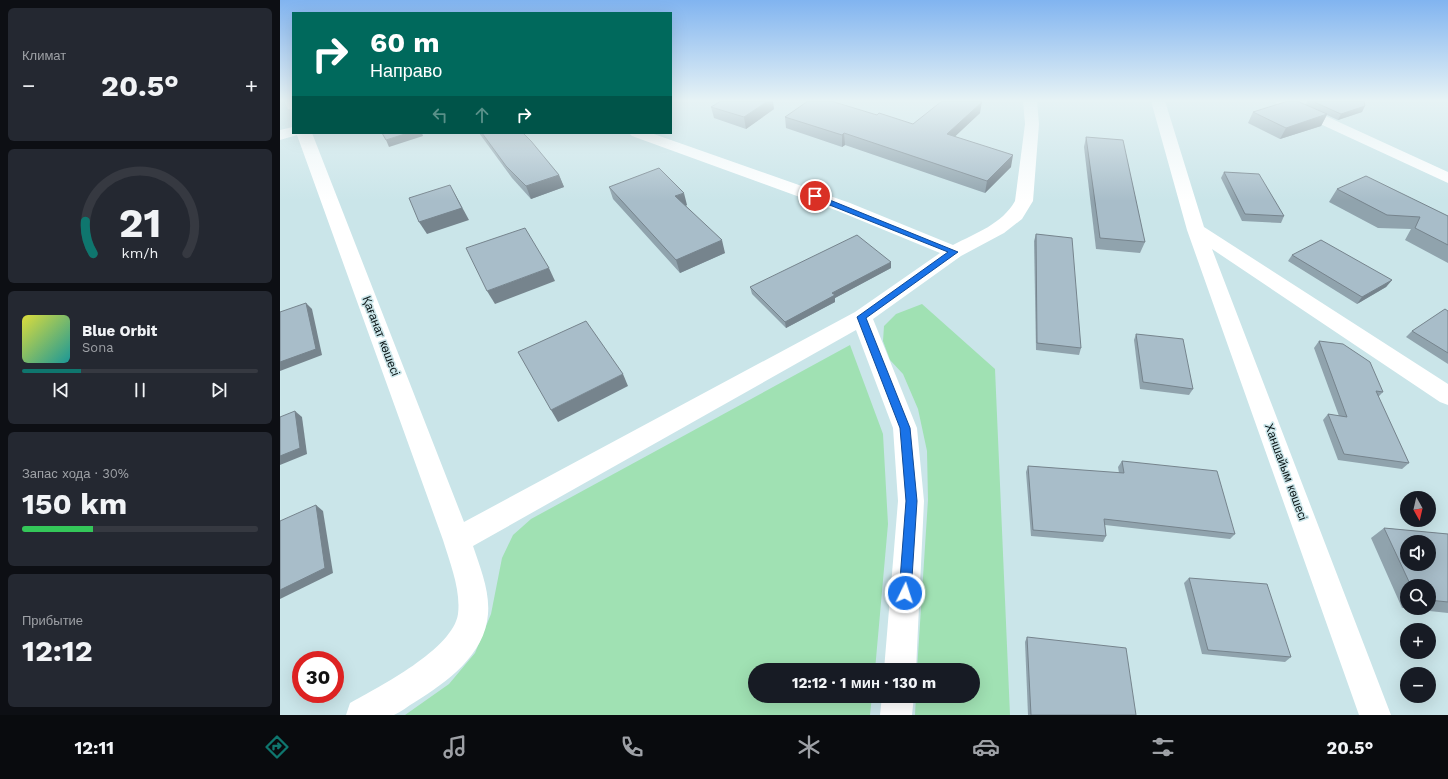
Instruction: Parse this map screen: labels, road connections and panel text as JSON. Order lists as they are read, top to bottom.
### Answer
{
  "streets": {
    "street": ["Қағанат көшесі", "Ханшайым көшесі"]
  },
  "north": "bottom",
  "page": {
    "tile": [
      "Климат",
      ["Запас хода · 30%", "150 km"],
      ["Прибытие", "12:12"]
    ],
    "turn": ["60 m", "Направо"],
    "heat": ["−", "20.5°", "+"],
    "song": ["Blue Orbit", "Sona"],
    "map_buttons": ["+", "−"],
    "limit": "30",
    "trip": "12:12 · 1 мин · 130 m",
    "tabs": ["12:11", "20.5°"],
    "gauge": ["21", "km/h"]
  }
}
